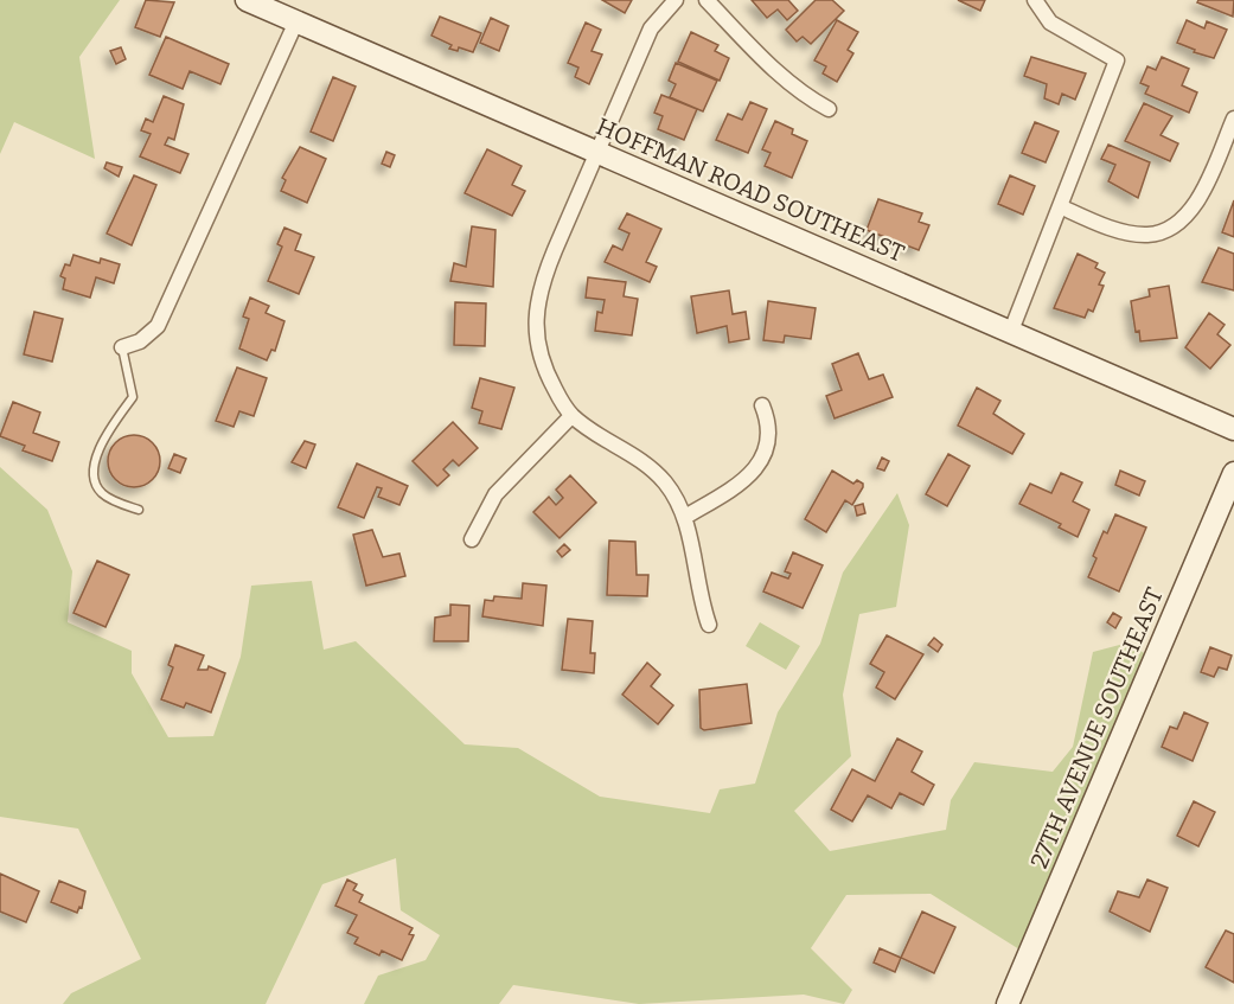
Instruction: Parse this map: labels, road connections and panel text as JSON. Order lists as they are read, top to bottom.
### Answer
{
  "streets": {
    "street": ["HOFFMAN ROAD SOUTHEAST", "27TH AVENUE SOUTHEAST"]
  }
}
